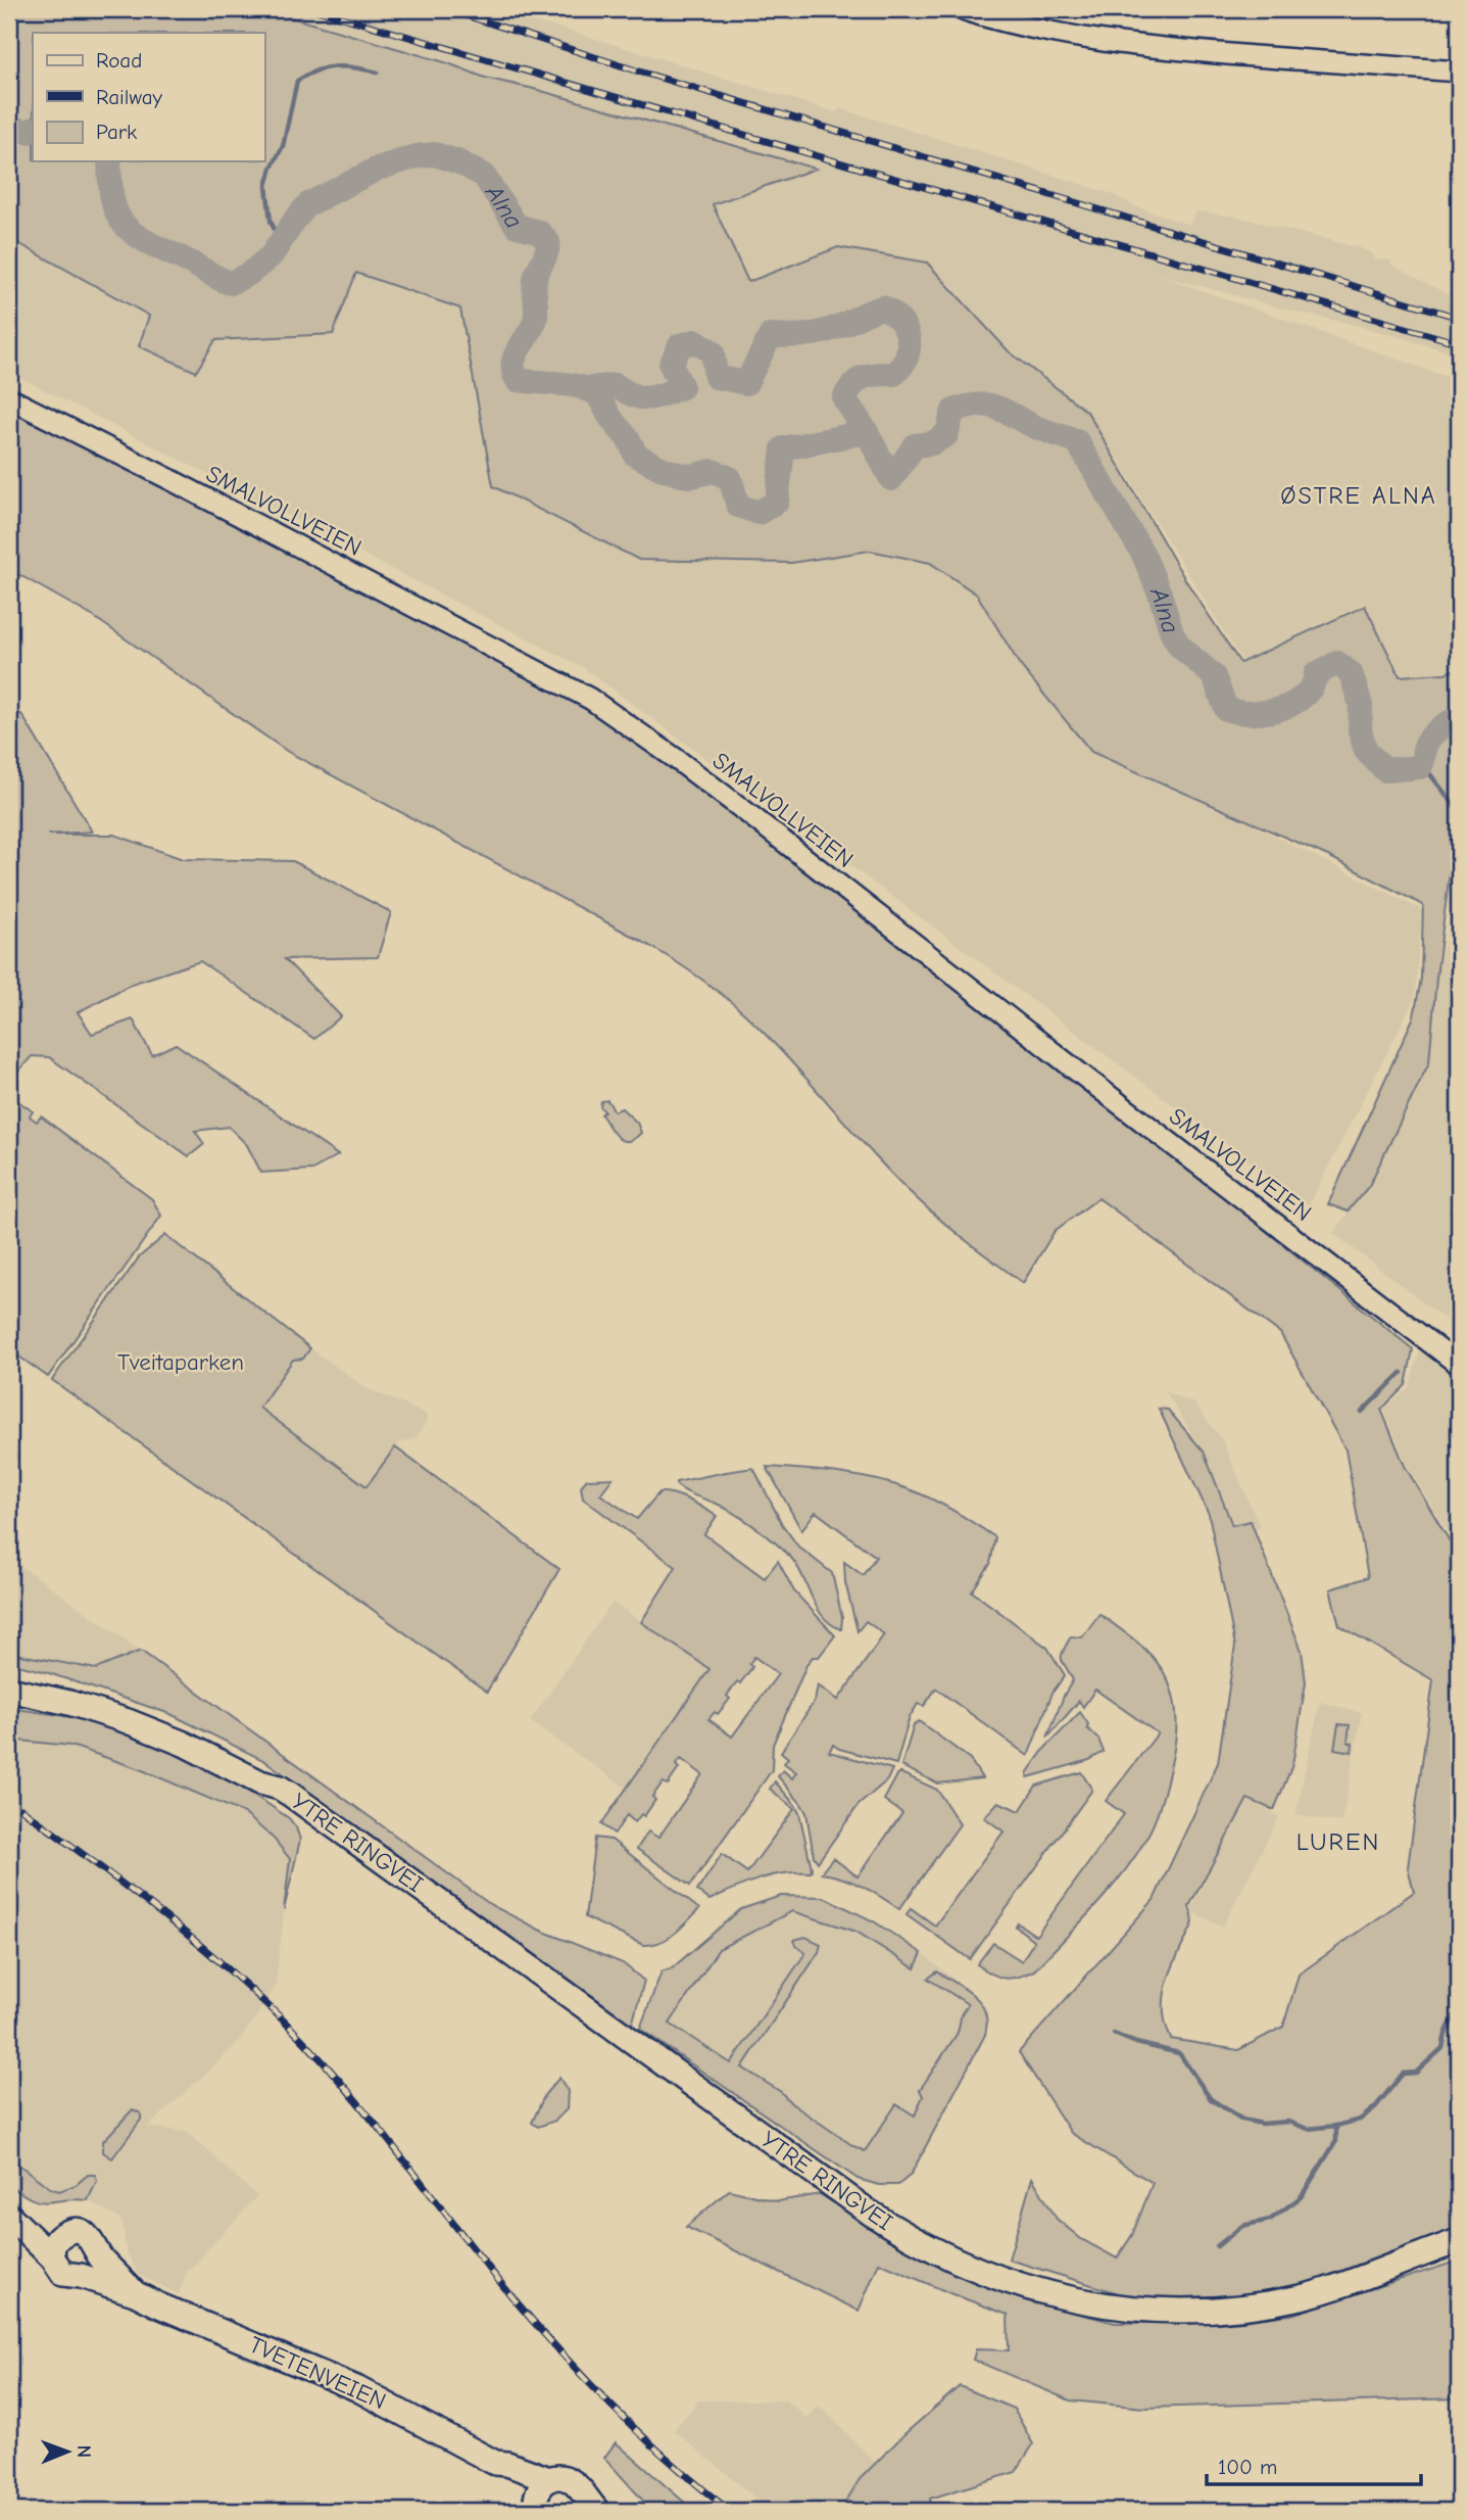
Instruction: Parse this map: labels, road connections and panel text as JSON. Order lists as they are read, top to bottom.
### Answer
{
  "streets": {
    "main road": ["YTRE RINGVEI", "TVETENVEIEN"],
    "street": ["SMALVOLLVEIEN"]
  },
  "districts": ["ØSTRE ALNA", "LUREN"],
  "water": ["Alna"],
  "parks": ["Tveitaparken"],
  "legend": ["Road", "Railway", "Park"],
  "scale_bar": "100 m",
  "north": "right"
}
